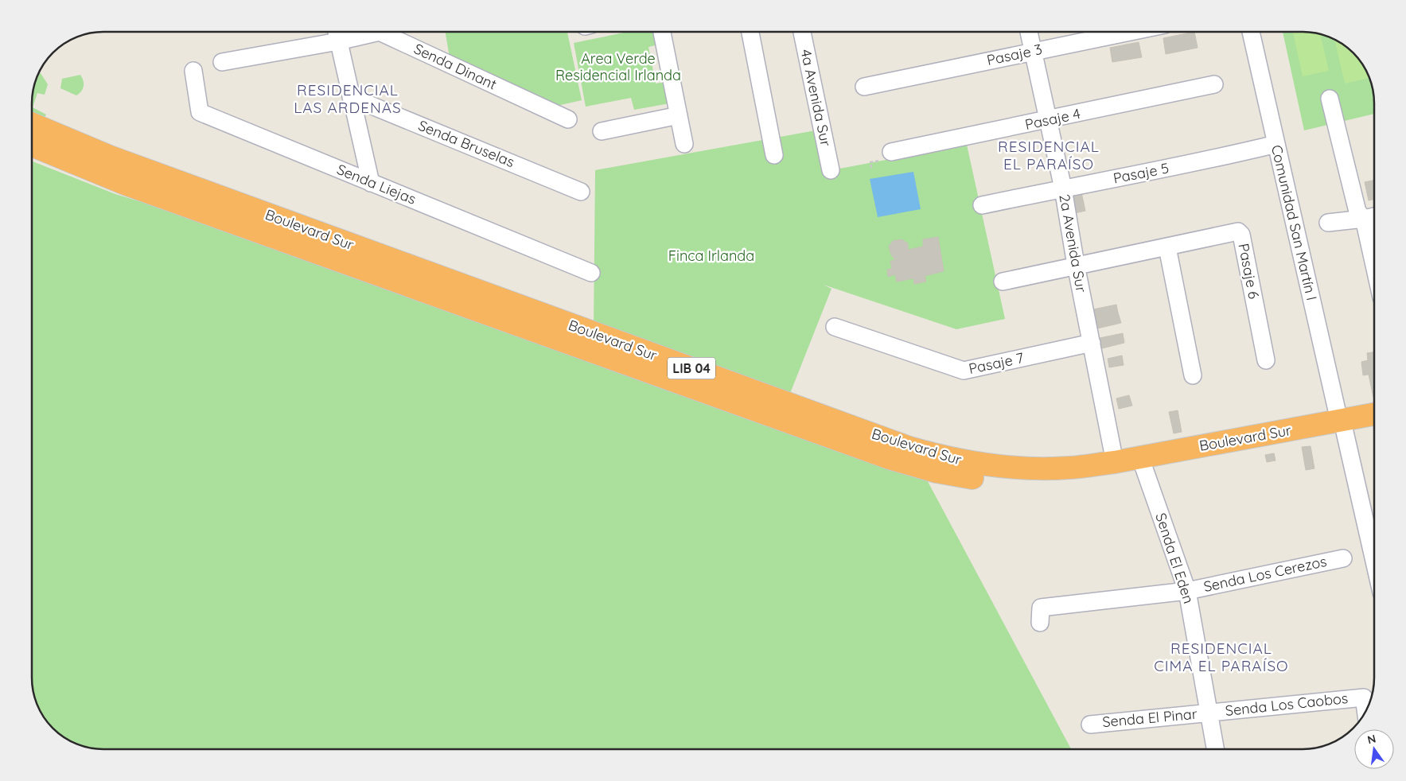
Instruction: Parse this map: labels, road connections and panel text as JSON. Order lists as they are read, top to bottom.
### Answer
{
  "streets": {
    "highway": ["Boulevard Sur", "LIB 04"],
    "street": [
      "Pasaje 3",
      "Senda Dinant",
      "4a Avenida Sur",
      "Pasaje 4",
      "Senda Bruselas",
      "Pasaje 5",
      "Senda Liejas",
      "Comunidad San Martín I",
      "2a Avenida Sur",
      "Pasaje 6",
      "Pasaje 7",
      "Senda El Eden",
      "Senda Los Cerezos",
      "Senda Los Caobos",
      "Senda El Pinar"
    ]
  },
  "crossings": [
    ["Pasaje 3", "2a Avenida Sur"],
    ["Pasaje 4", "2a Avenida Sur"],
    ["Pasaje 5", "Comunidad San Martín I"],
    ["Pasaje 5", "2a Avenida Sur"],
    ["Comunidad San Martín I", "Boulevard Sur"],
    ["Boulevard Sur", "2a Avenida Sur"],
    ["Boulevard Sur", "Senda El Eden"],
    ["2a Avenida Sur", "Pasaje 6"],
    ["2a Avenida Sur", "Pasaje 7"],
    ["Senda El Eden", "Senda Los Cerezos"],
    ["Senda El Eden", "Senda Los Caobos"],
    ["Senda El Eden", "Senda El Pinar"],
    ["Senda Los Caobos", "Senda El Pinar"]
  ],
  "districts": ["RESIDENCIAL LAS ARDENAS", "RESIDENCIAL EL PARAÍSO", "RESIDENCIAL CIMA EL PARAÍSO"],
  "parks": ["Area Verde Residencial Irlanda", "Finca Irlanda"],
  "north": "top"
}
